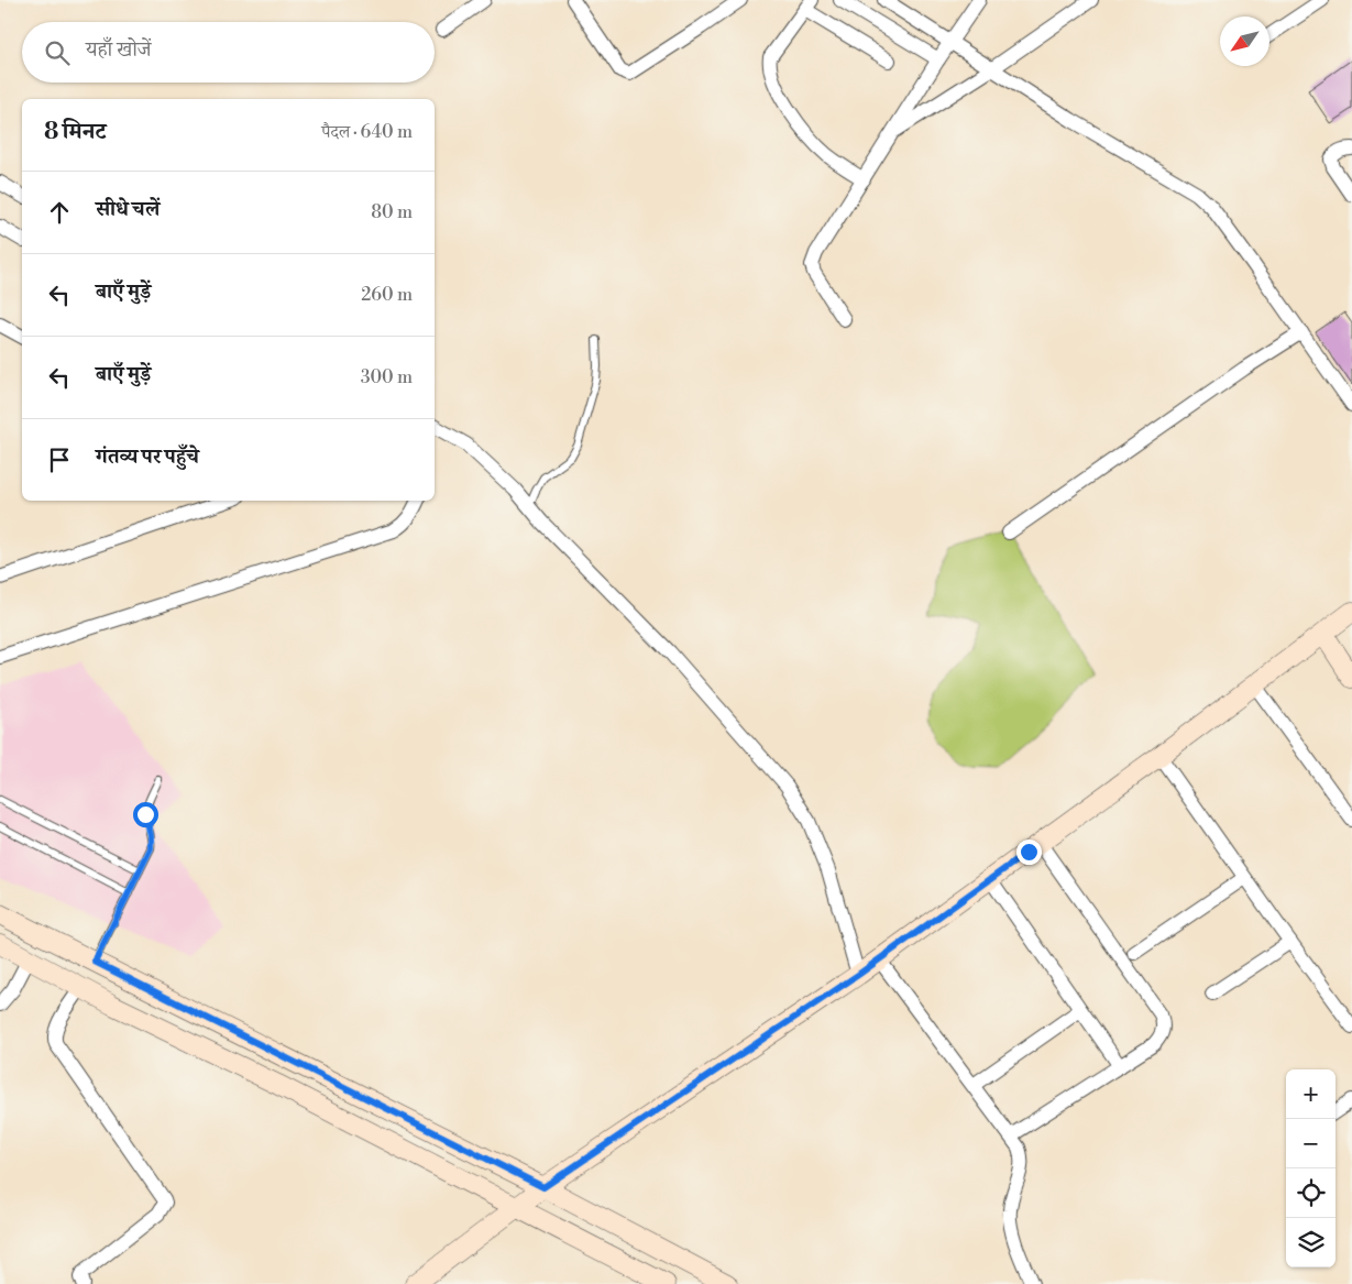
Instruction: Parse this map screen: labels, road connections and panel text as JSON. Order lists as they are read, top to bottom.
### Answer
{
  "north": "bottom left",
  "page": {
    "search": "यहाँ खोजें",
    "heading": ["8 मिनट", "पैदल · 640 m"],
    "list": [
      ["सीधे चलें", "80 m"],
      ["बाएँ मुड़ें", "260 m"],
      ["बाएँ मुड़ें", "300 m"],
      "गंतव्य पर पहुँचे"
    ],
    "map_buttons": ["+", "−"]
  }
}
